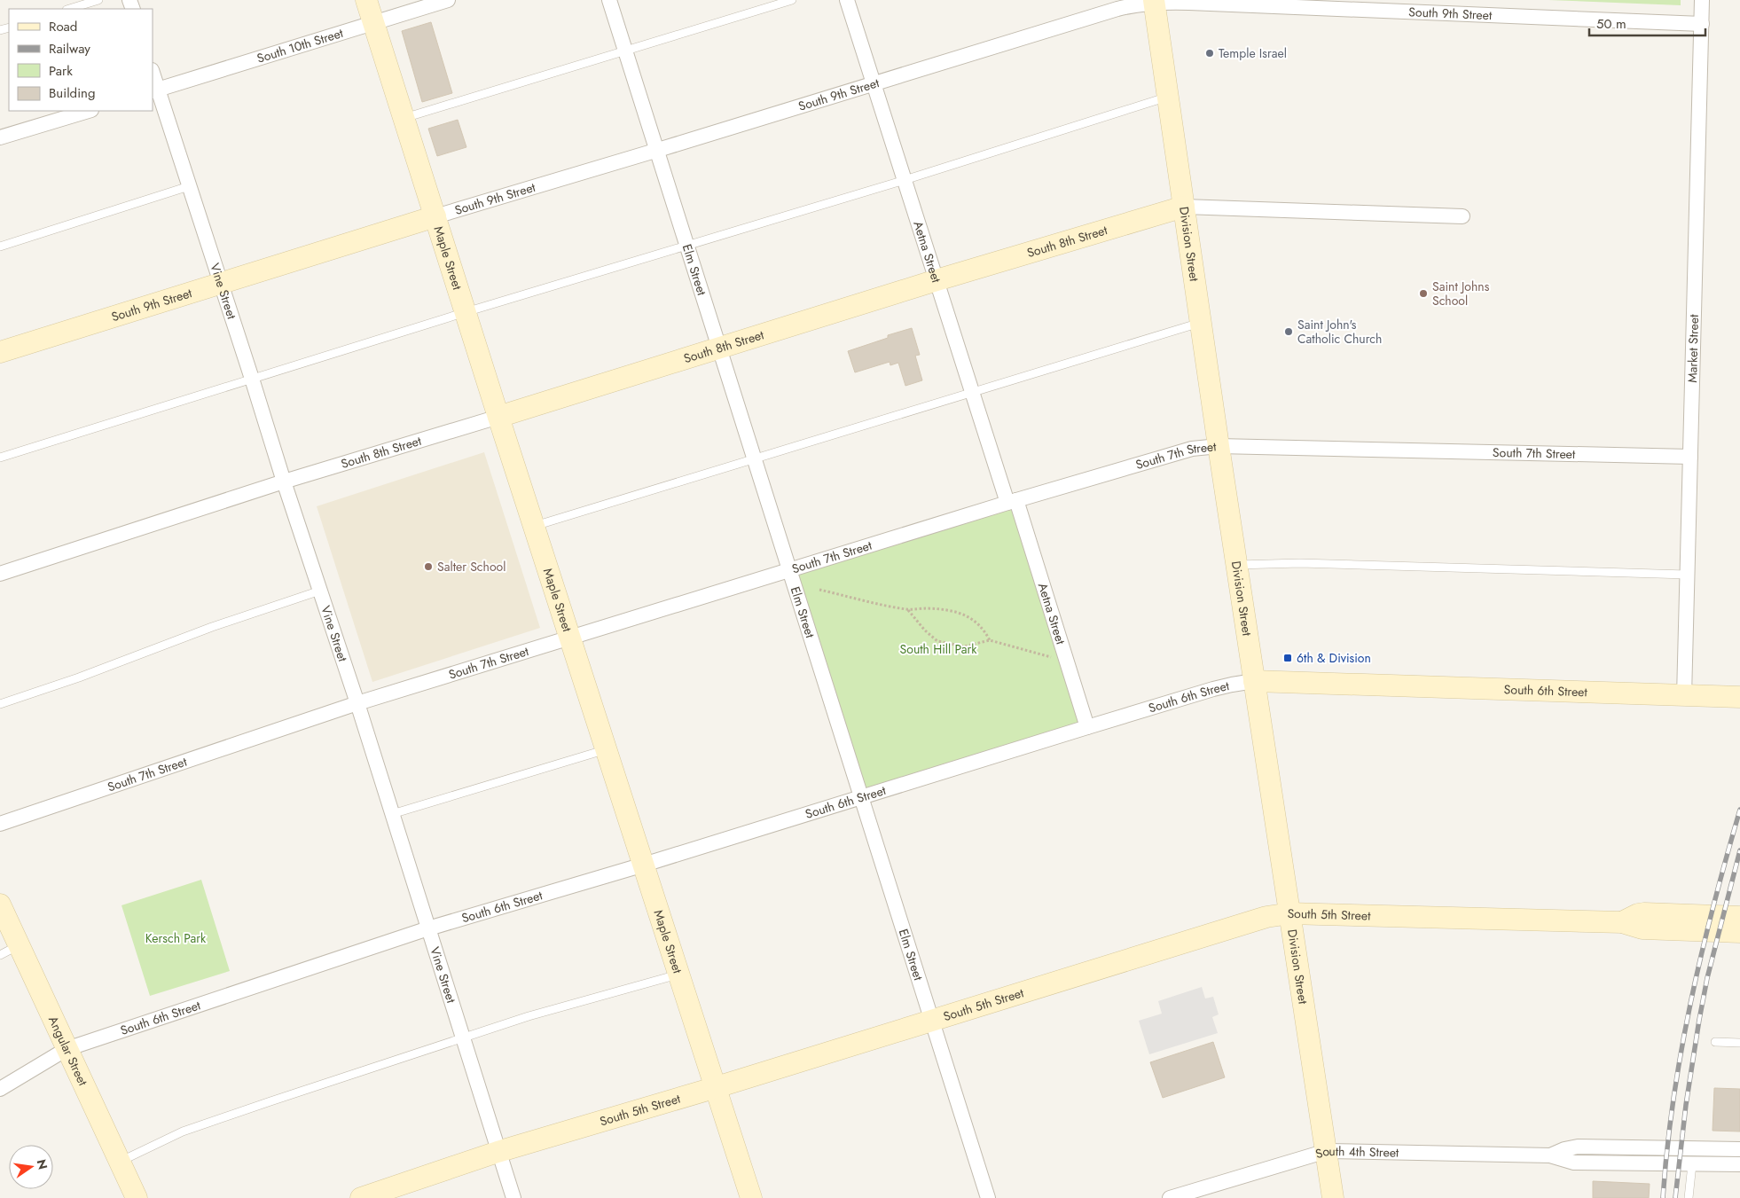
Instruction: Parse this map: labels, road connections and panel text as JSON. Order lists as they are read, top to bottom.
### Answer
{
  "streets": {
    "street": [
      "South 9th Street",
      "South 10th Street",
      "South 8th Street",
      "Division Street",
      "Aetna Street",
      "Maple Street",
      "Elm Street",
      "Vine Street",
      "Market Street",
      "South 7th Street",
      "South 6th Street",
      "South 5th Street",
      "Angular Street",
      "South 4th Street"
    ]
  },
  "crossings": [
    ["South 9th Street", "Division Street"],
    ["South 9th Street", "Aetna Street"],
    ["South 9th Street", "Maple Street"],
    ["South 9th Street", "Elm Street"],
    ["South 9th Street", "Vine Street"],
    ["South 9th Street", "Market Street"],
    ["South 10th Street", "Maple Street"],
    ["South 10th Street", "Vine Street"],
    ["South 8th Street", "Division Street"],
    ["South 8th Street", "Aetna Street"],
    ["South 8th Street", "Maple Street"],
    ["South 8th Street", "Elm Street"],
    ["South 8th Street", "Vine Street"],
    ["Division Street", "South 7th Street"],
    ["Division Street", "South 6th Street"],
    ["Division Street", "South 5th Street"],
    ["Division Street", "South 4th Street"],
    ["Aetna Street", "South 7th Street"],
    ["Aetna Street", "South 6th Street"],
    ["Maple Street", "South 7th Street"],
    ["Maple Street", "South 6th Street"],
    ["Maple Street", "South 5th Street"],
    ["Elm Street", "South 7th Street"],
    ["Elm Street", "South 6th Street"],
    ["Elm Street", "South 5th Street"],
    ["Vine Street", "South 7th Street"],
    ["Vine Street", "South 6th Street"],
    ["Vine Street", "South 5th Street"],
    ["Market Street", "South 7th Street"],
    ["Market Street", "South 6th Street"],
    ["South 6th Street", "Angular Street"]
  ],
  "parks": ["South Hill Park", "Kersch Park"],
  "places": {
    "other": [
      "Temple Israel",
      "Saint Johns School",
      "Saint John's Catholic Church",
      "Salter School"
    ],
    "transit": ["6th & Division"]
  },
  "legend": [
    "Road",
    "Railway",
    "Park",
    "Building"
  ],
  "scale_bar": "50 m",
  "north": "right"
}
